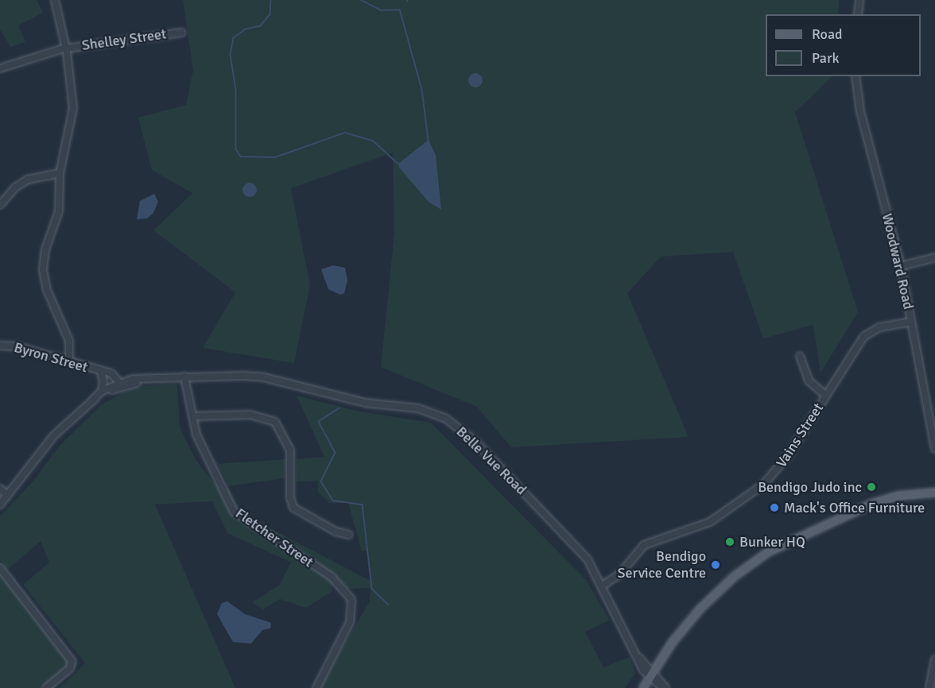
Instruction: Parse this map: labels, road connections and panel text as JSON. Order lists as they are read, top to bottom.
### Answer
{
  "streets": {
    "street": [
      "Shelley Street",
      "Woodward Road",
      "Byron Street",
      "Vains Street",
      "Belle Vue Road",
      "Fletcher Street"
    ]
  },
  "crossings": [
    ["Woodward Road", "Vains Street"],
    ["Byron Street", "Belle Vue Road"],
    ["Vains Street", "Belle Vue Road"],
    ["Belle Vue Road", "Fletcher Street"]
  ],
  "places": [
    "Bendigo Judo inc",
    "Mack's Office Furniture",
    "Bunker HQ",
    "Bendigo Service Centre"
  ],
  "legend": ["Road", "Park"]
}
